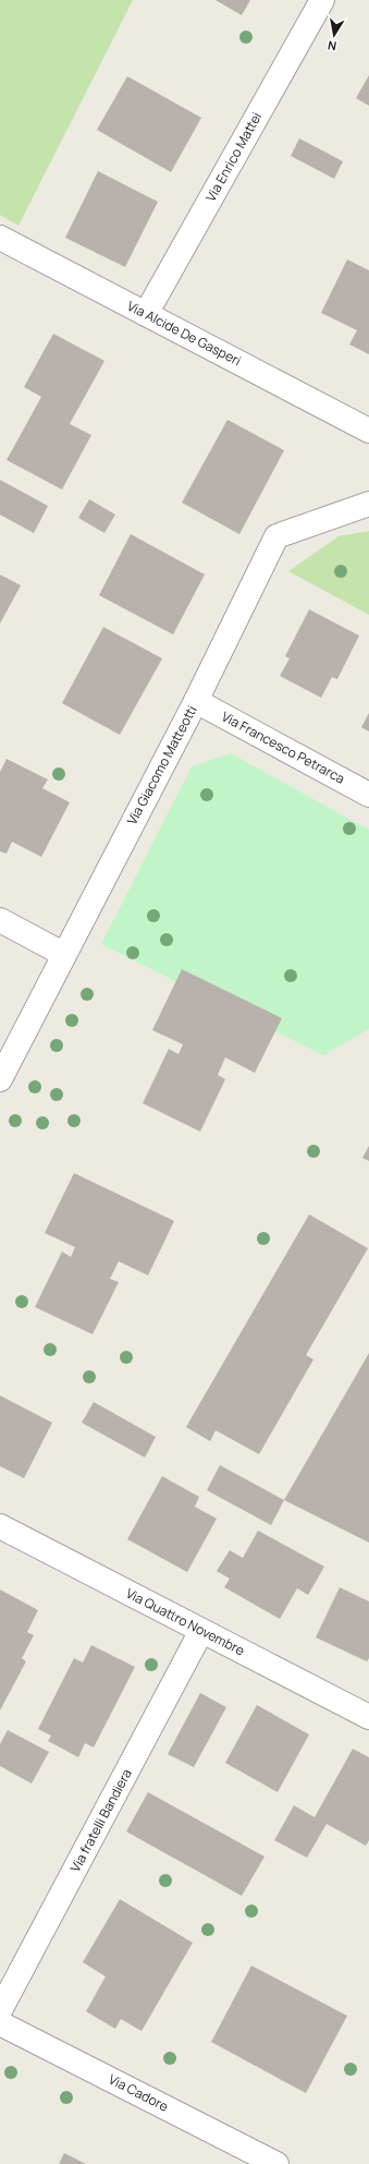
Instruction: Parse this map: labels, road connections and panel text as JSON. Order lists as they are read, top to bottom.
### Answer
{
  "streets": {
    "street": [
      "Via Enrico Mattei",
      "Via Alcide De Gasperi",
      "Via Francesco Petrarca",
      "Via Giacomo Matteotti",
      "Via Quattro Novembre",
      "Via fratelli Bandiera",
      "Via Cadore"
    ]
  },
  "crossings": [
    ["Via Enrico Mattei", "Via Alcide De Gasperi"],
    ["Via Francesco Petrarca", "Via Giacomo Matteotti"],
    ["Via Quattro Novembre", "Via fratelli Bandiera"]
  ],
  "north": "bottom"
}
